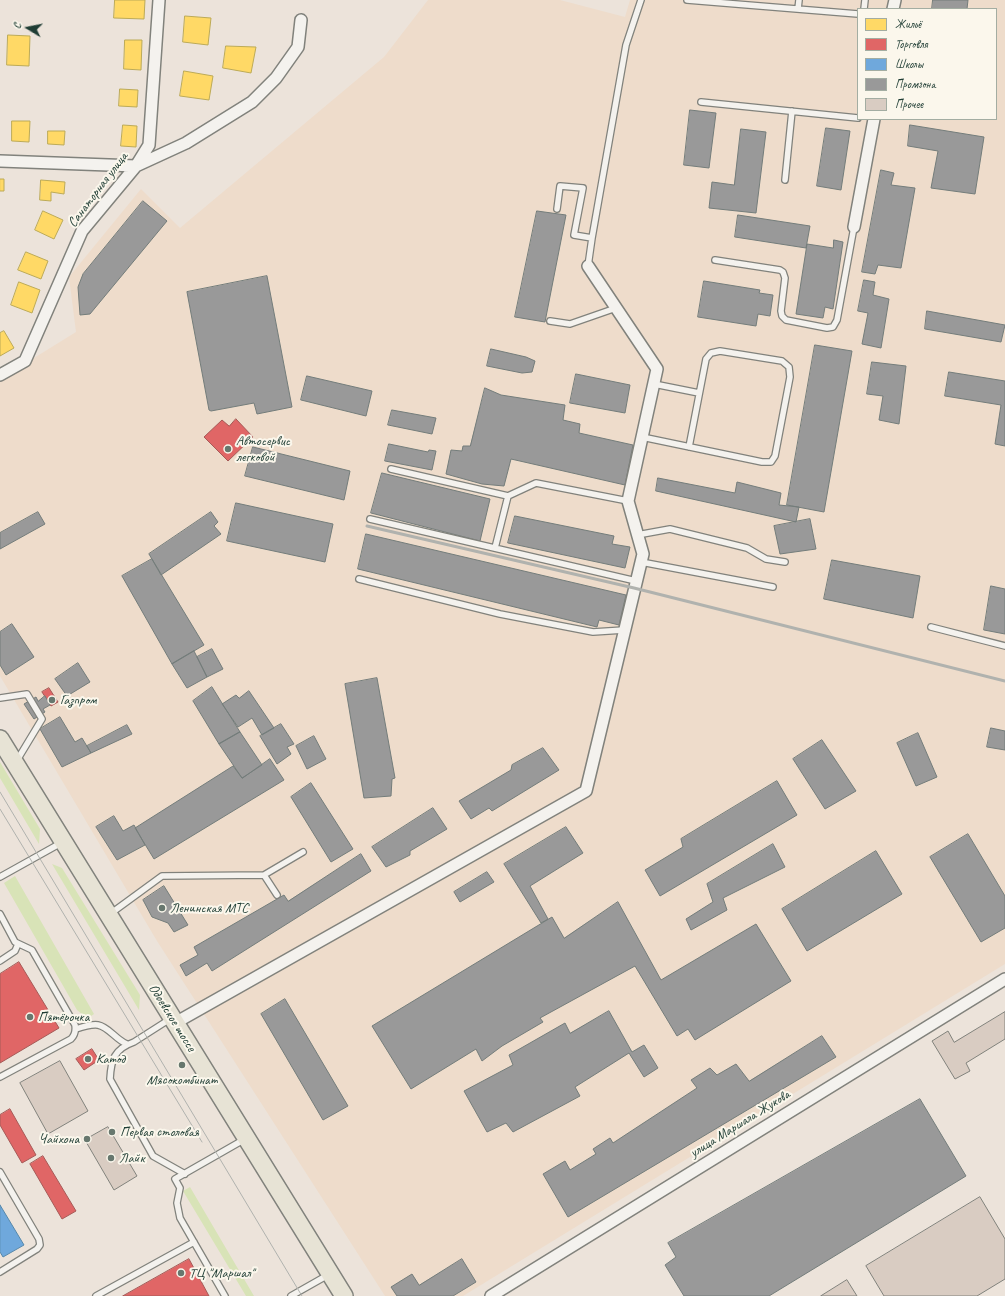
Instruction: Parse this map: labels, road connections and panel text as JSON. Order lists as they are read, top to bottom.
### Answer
{
  "streets": {
    "main road": ["Одоевское шоссе"],
    "street": ["Санаторная улица", "улица Маршала Жукова"]
  },
  "places": [
    "Автосервис легковой",
    "Газпром",
    "Ленинская МТС",
    "Пятёрочка",
    "Катод",
    "Мясокомбинат",
    "Первая столовая",
    "Чайхона",
    "Лайк",
    "ТЦ \"Маршал\""
  ],
  "legend": [
    "Жильё",
    "Торговля",
    "Школы",
    "Промзона",
    "Прочее"
  ],
  "north": "left"
}
